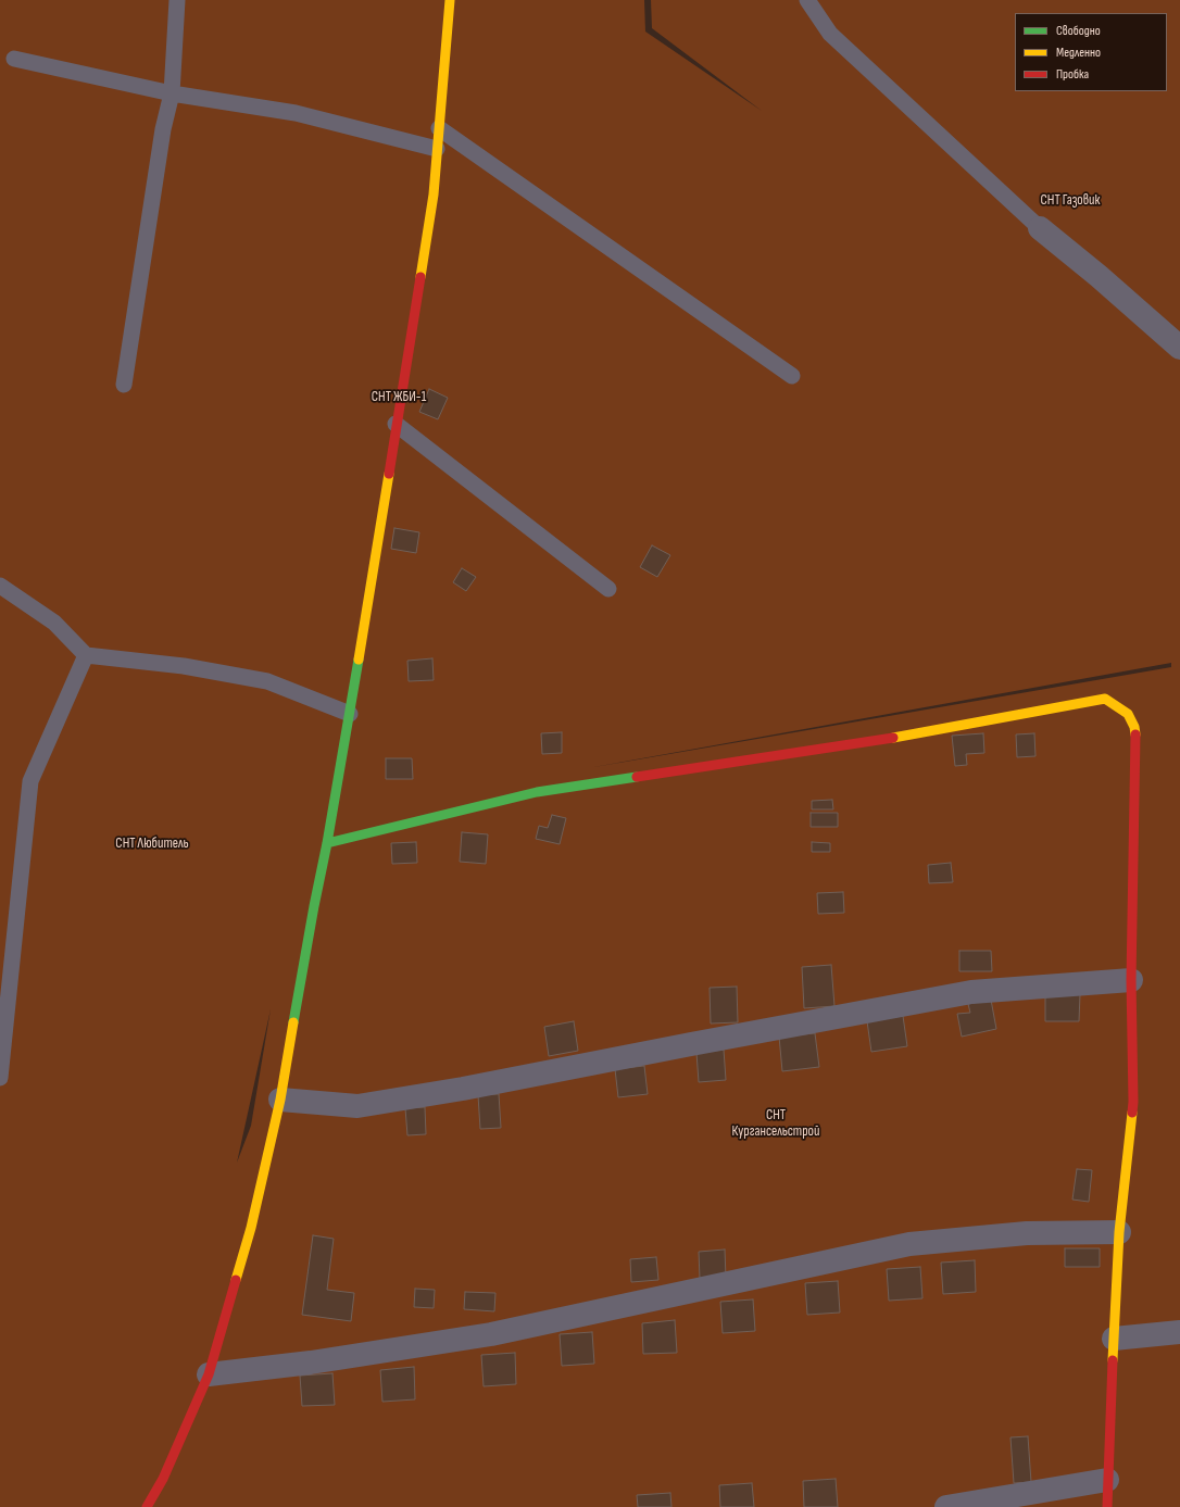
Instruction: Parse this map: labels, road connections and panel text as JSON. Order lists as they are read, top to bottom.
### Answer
{
  "parks": [
    "СНТ Газовик",
    "СНТ ЖБИ-1",
    "СНТ Любитель",
    "СНТ Кургансельстрой"
  ],
  "legend": ["Свободно", "Медленно", "Пробка"]
}
